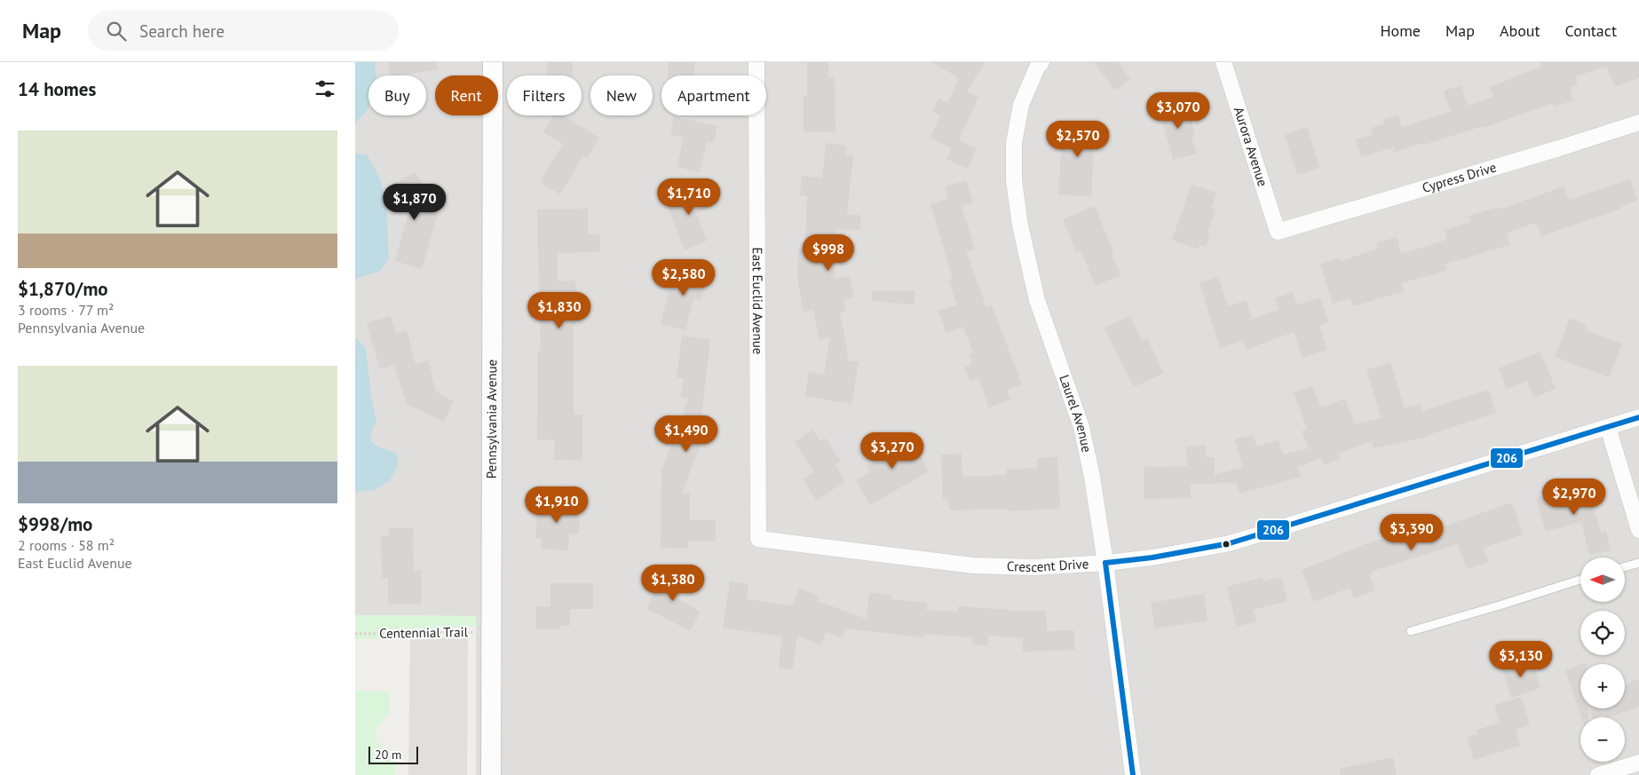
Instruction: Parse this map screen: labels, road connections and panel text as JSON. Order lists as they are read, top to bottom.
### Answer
{
  "streets": {
    "street": [
      "Aurora Avenue",
      "Cypress Drive",
      "East Euclid Avenue",
      "Laurel Avenue",
      "Pennsylvania Avenue",
      "Crescent Drive"
    ],
    "path": ["Centennial Trail"]
  },
  "crossings": [
    ["Aurora Avenue", "Cypress Drive"],
    ["East Euclid Avenue", "Crescent Drive"],
    ["Laurel Avenue", "Crescent Drive"],
    ["Pennsylvania Avenue", "Centennial Trail"]
  ],
  "lines": ["transit line 206"],
  "scale_bar": "20 m",
  "north": "left",
  "page": {
    "header": "Map",
    "search": "Search here",
    "nav": [
      "Home",
      "Map",
      "About",
      "Contact"
    ],
    "heading": "14 homes",
    "chip": [
      "Buy",
      "Rent",
      "Filters",
      "New",
      "Apartment"
    ],
    "price": [
      "$3,070",
      "$2,570",
      "$1,710",
      "$1,870",
      "$998",
      "$2,580",
      "$1,830",
      "$1,490",
      "$3,270",
      "$2,970",
      "$1,910",
      "$3,390",
      "$1,380",
      "$3,130"
    ],
    "list": [
      {
        "name": "$1,870/mo",
        "note": "3 rooms · 77 m² · Pennsylvania Avenue"
      },
      {
        "name": "$998/mo",
        "note": "2 rooms · 58 m² · East Euclid Avenue"
      }
    ],
    "map_buttons": ["+", "−"],
    "scale": "20 m"
  }
}
